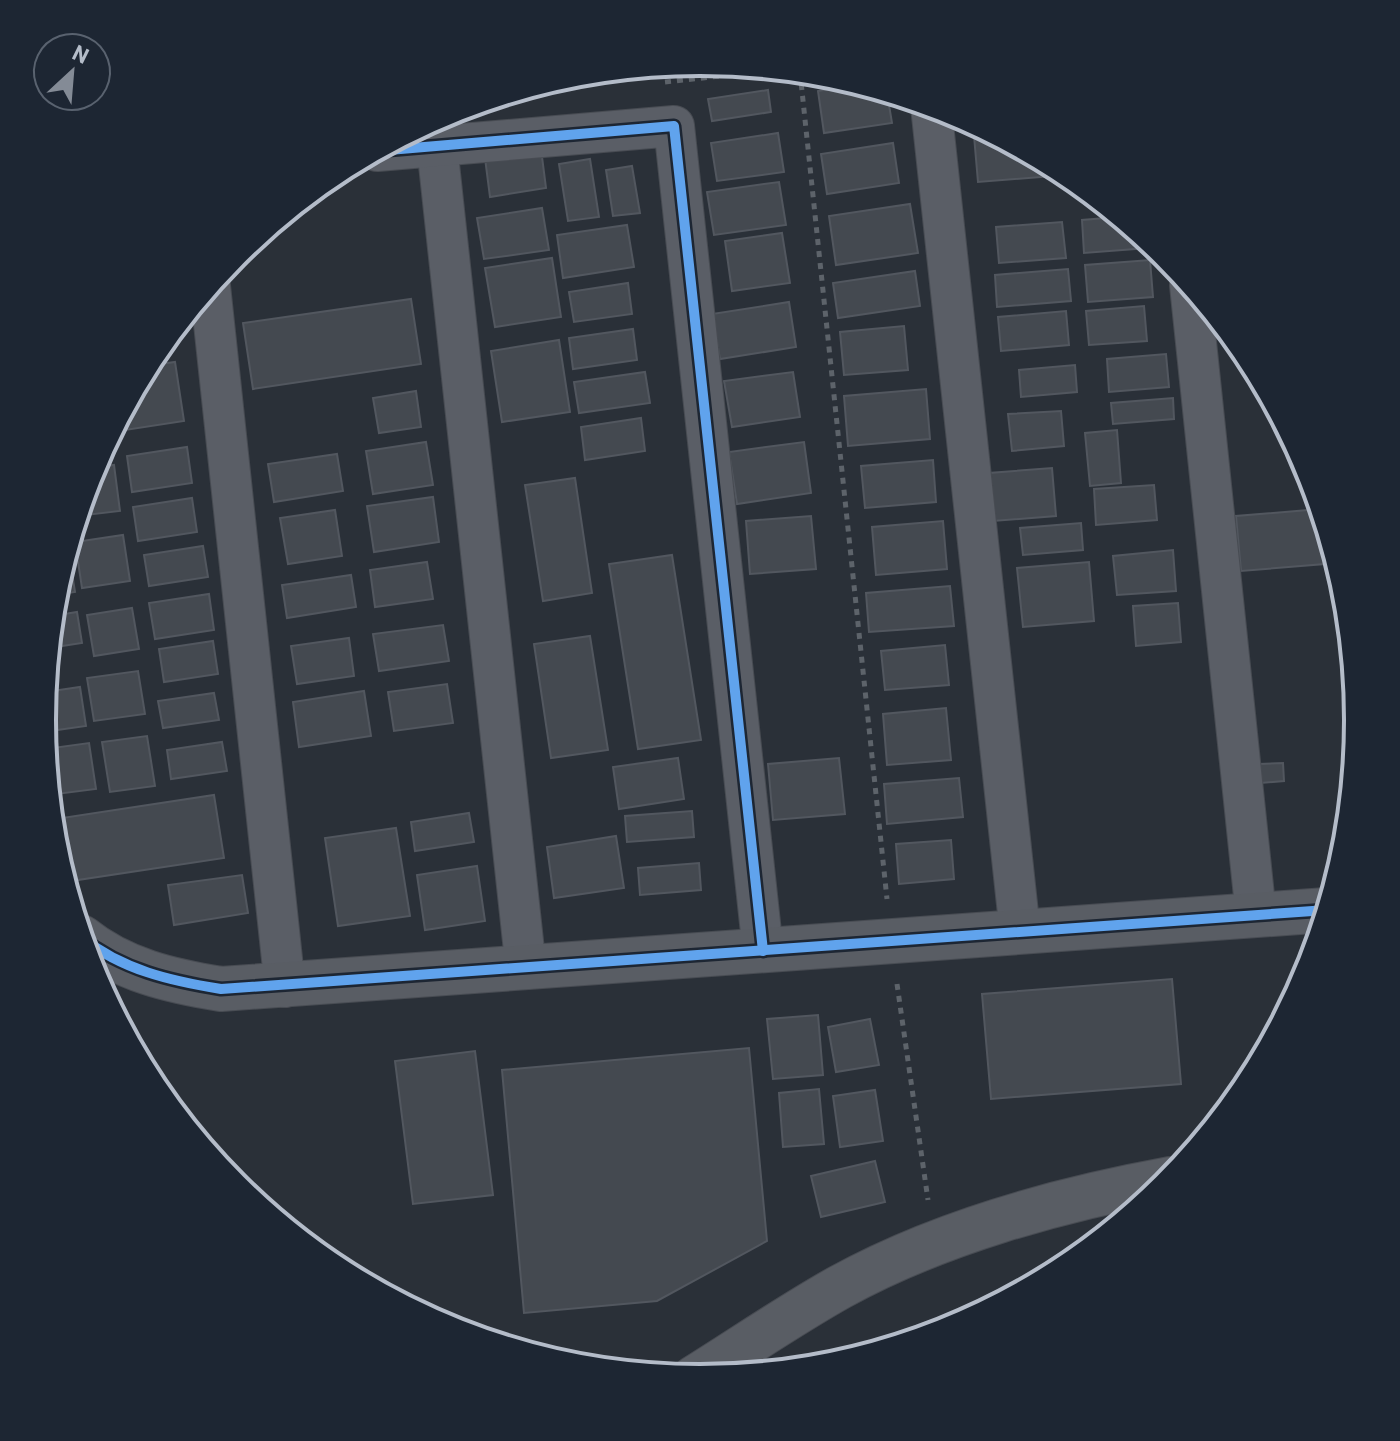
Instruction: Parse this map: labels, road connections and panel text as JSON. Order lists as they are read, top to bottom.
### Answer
{
  "north": "top right"
}
